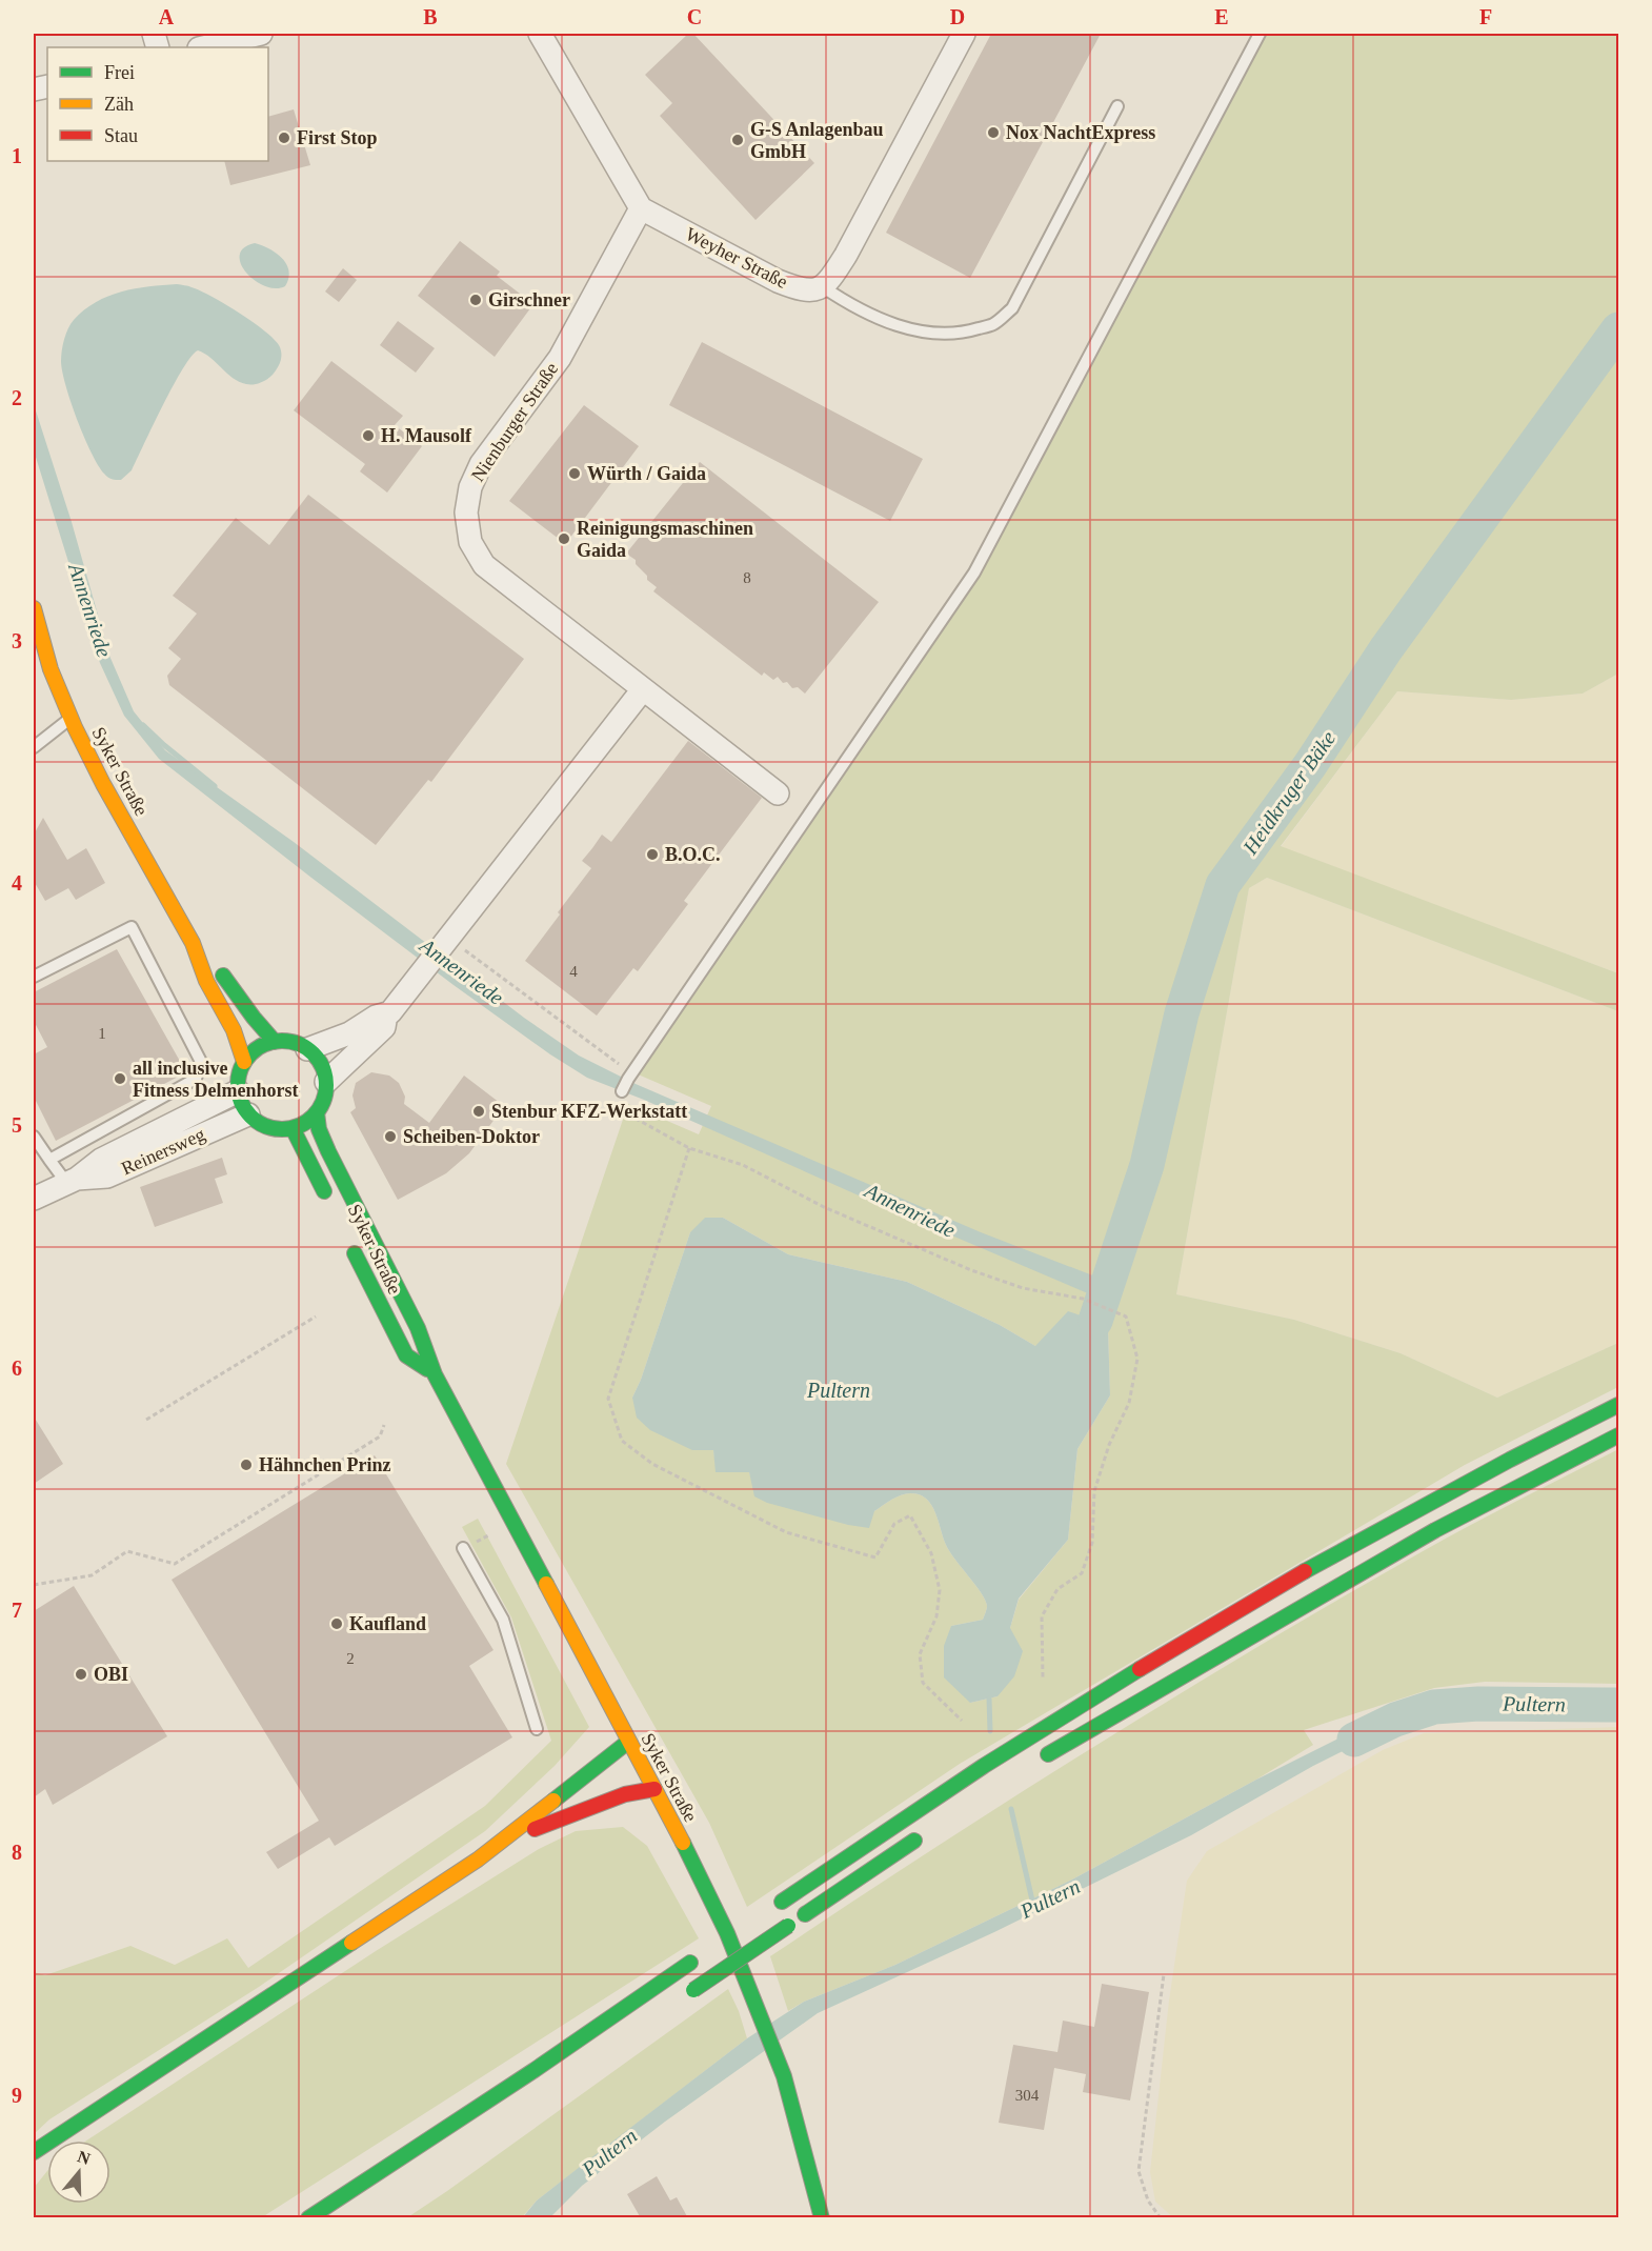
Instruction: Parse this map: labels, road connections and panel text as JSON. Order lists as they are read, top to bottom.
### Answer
{
  "streets": {
    "main road": ["Syker Straße"],
    "street": ["Weyher Straße", "Nienburger Straße", "Reinersweg"]
  },
  "crossings": [
    ["Weyher Straße", "Nienburger Straße"],
    ["Syker Straße", "Reinersweg"]
  ],
  "water": ["Annenriede", "Heidkruger Bäke", "Pultern"],
  "places": [
    "Nox NachtExpress",
    "First Stop",
    "G-S Anlagenbau GmbH",
    "Girschner",
    "H. Mausolf",
    "Würth / Gaida",
    "Reinigungsmaschinen Gaida",
    "B.O.C.",
    "all inclusive Fitness Delmenhorst",
    "Stenbur KFZ-Werkstatt",
    "Scheiben-Doktor",
    "Hähnchen Prinz",
    "Kaufland",
    "OBI"
  ],
  "house_numbers": [
    "8",
    "4",
    "1",
    "2",
    "304"
  ],
  "legend": ["Frei", "Zäh", "Stau"],
  "north": "top",
  "grid": {
    "columns": [
      "A",
      "B",
      "C",
      "D",
      "E",
      "F"
    ],
    "rows": [
      "1",
      "2",
      "3",
      "4",
      "5",
      "6",
      "7",
      "8",
      "9"
    ]
  }
}
